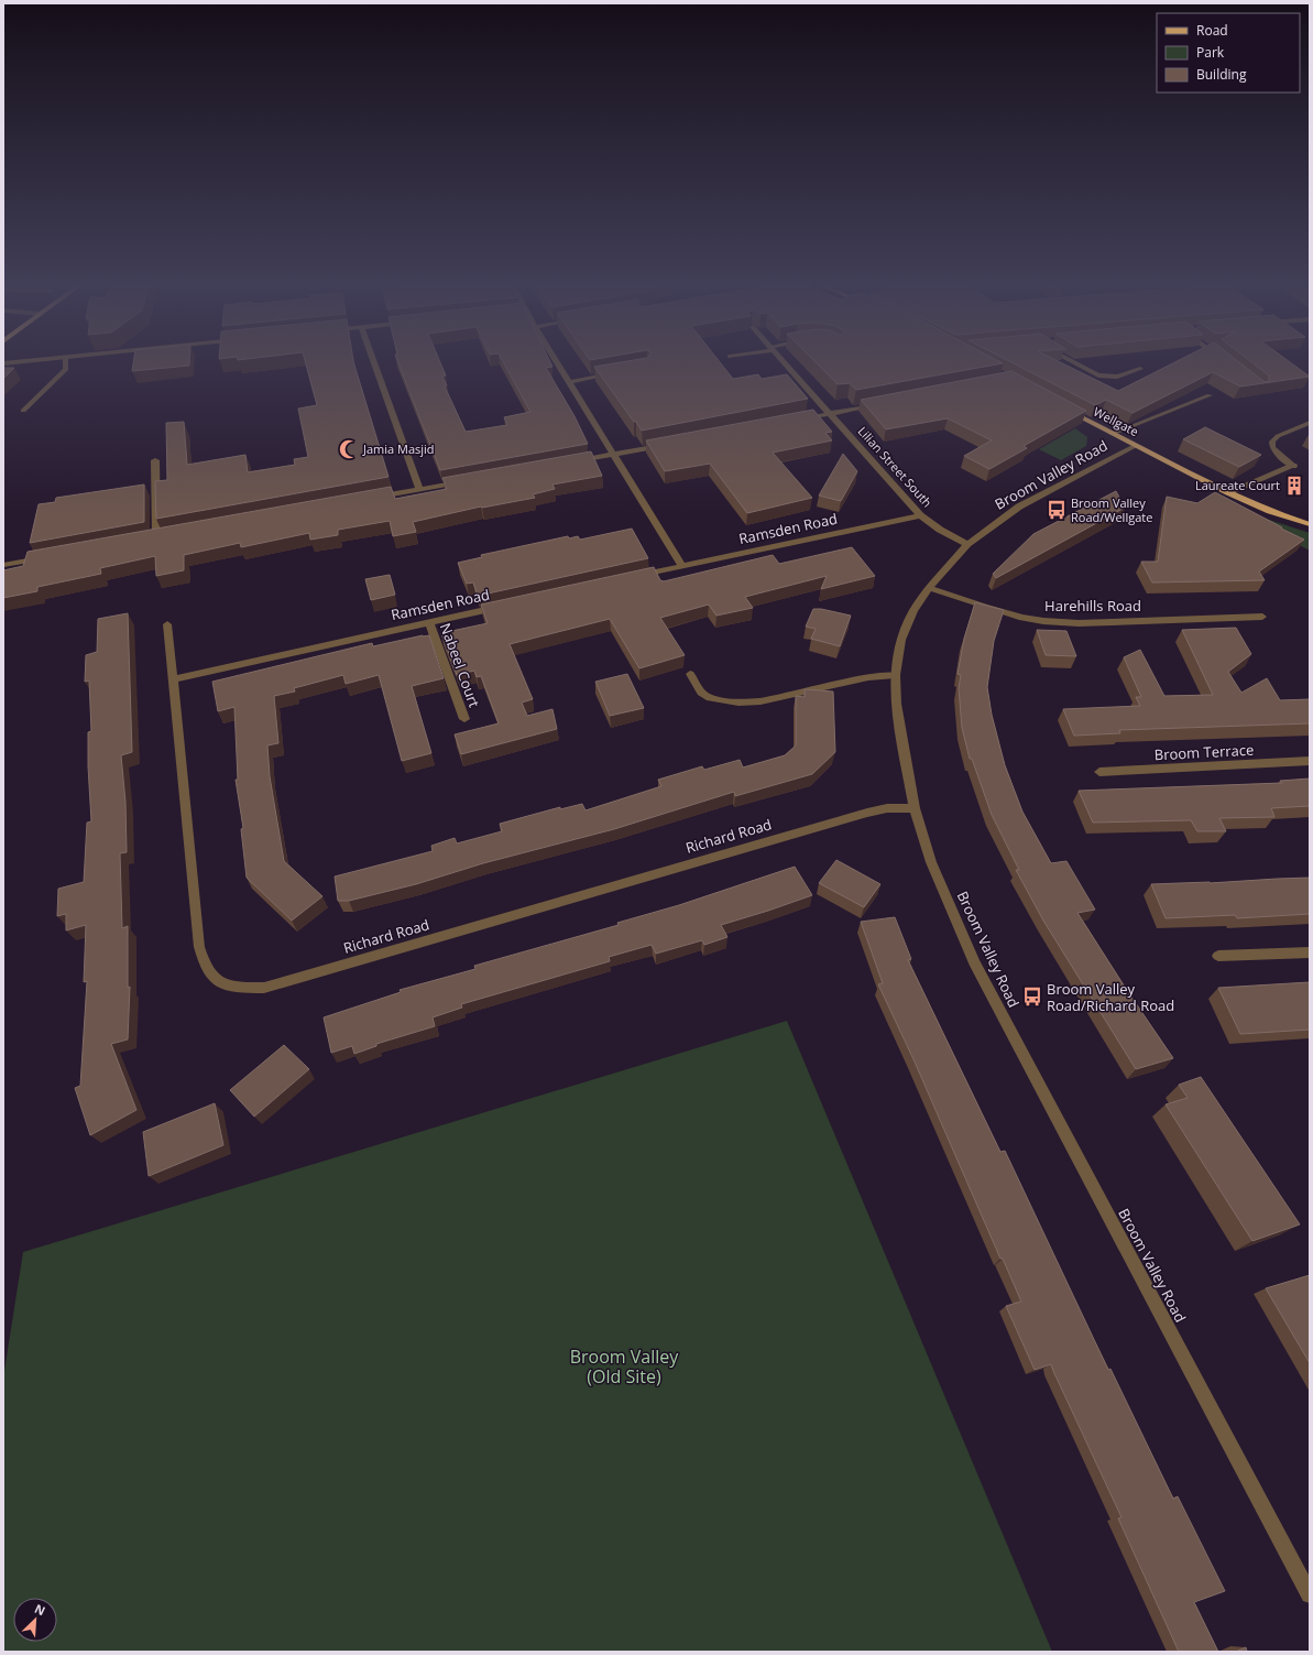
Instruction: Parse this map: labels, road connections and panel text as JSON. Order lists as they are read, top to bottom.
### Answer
{
  "streets": {
    "main road": ["Wellgate"],
    "street": [
      "Lilian Street South",
      "Broom Valley Road",
      "Ramsden Road",
      "Harehills Road",
      "Nabeel Court",
      "Broom Terrace",
      "Richard Road"
    ]
  },
  "crossings": [
    ["Wellgate", "Broom Valley Road"],
    ["Lilian Street South", "Broom Valley Road"],
    ["Lilian Street South", "Ramsden Road"],
    ["Broom Valley Road", "Harehills Road"],
    ["Broom Valley Road", "Richard Road"],
    ["Ramsden Road", "Nabeel Court"],
    ["Ramsden Road", "Richard Road"]
  ],
  "parks": ["Broom Valley (Old Site)"],
  "places": {
    "mosque": ["Jamia Masjid"],
    "building": ["Laureate Court"],
    "bus stop": ["Broom Valley Road/Wellgate", "Broom Valley Road/Richard Road"]
  },
  "legend": ["Road", "Park", "Building"],
  "north": "top right"
}
